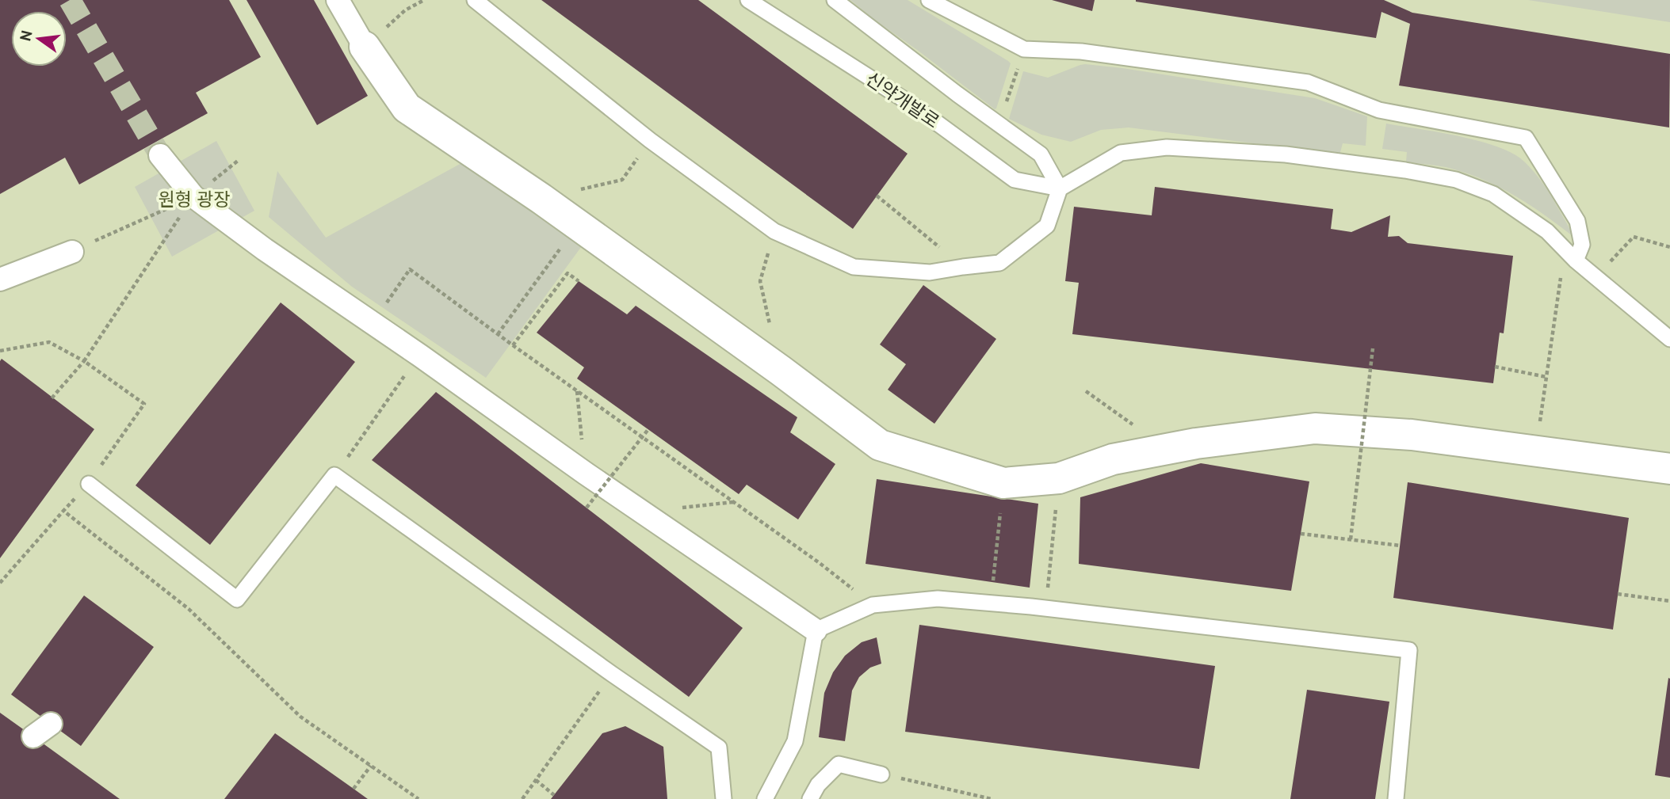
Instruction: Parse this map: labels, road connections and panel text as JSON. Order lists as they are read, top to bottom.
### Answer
{
  "streets": {
    "lane": ["신약개발로"]
  },
  "parks": ["원형 광장"],
  "north": "left"
}
